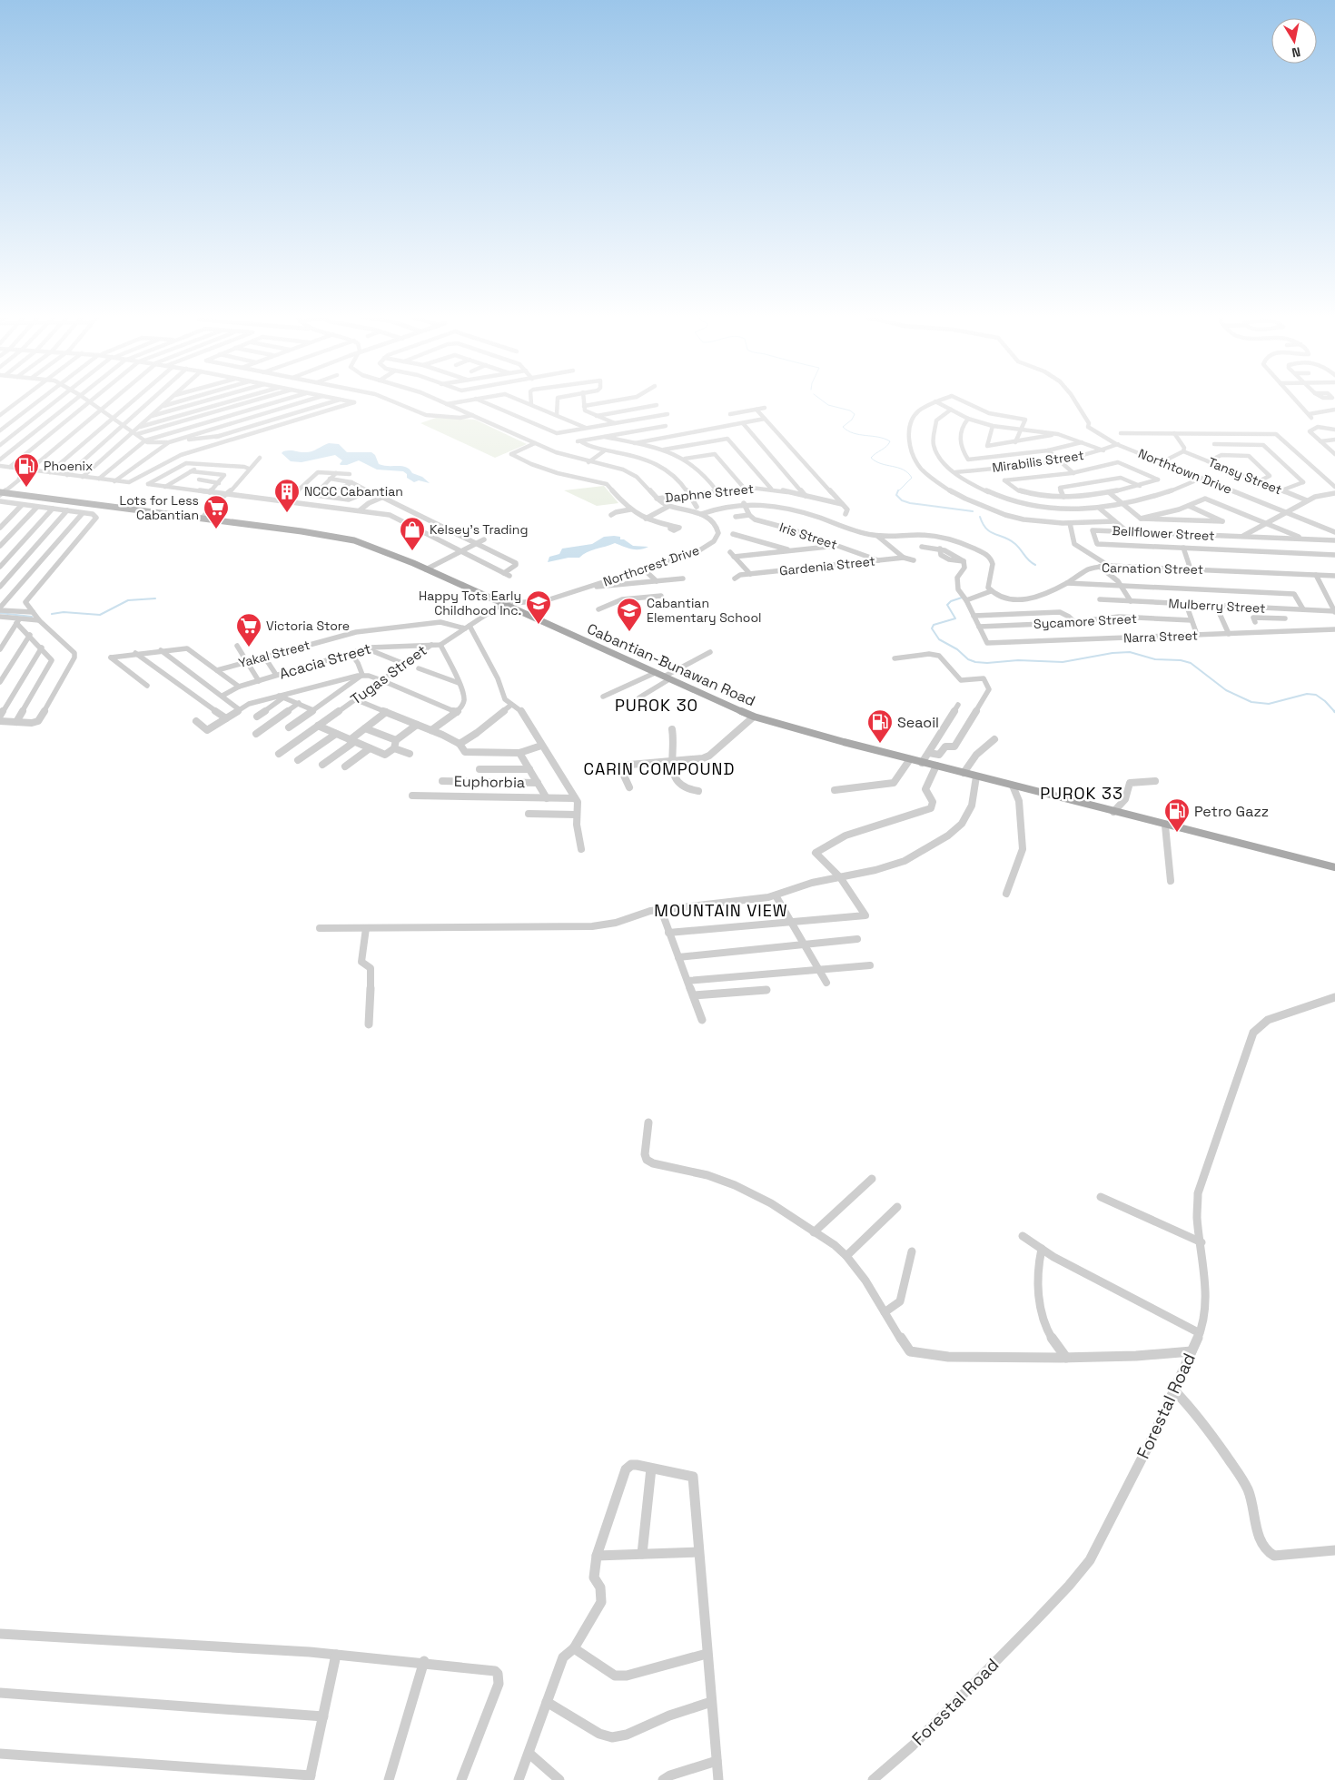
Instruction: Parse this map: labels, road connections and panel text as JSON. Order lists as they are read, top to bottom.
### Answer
{
  "streets": {
    "main road": ["Cabantian-Bunawan Road"],
    "street": [
      "Mirabilis Street",
      "Northtown Drive",
      "Tansy Street",
      "Daphne Street",
      "Bellflower Street",
      "Iris Street",
      "Northcrest Drive",
      "Gardenia Street",
      "Carnation Street",
      "Mulberry Street",
      "Sycamore Street",
      "Narra Street",
      "Yakal Street",
      "Acacia Street",
      "Tugas Street",
      "Euphorbia",
      "Forestal Road"
    ]
  },
  "crossings": [
    ["Mirabilis Street", "Northtown Drive"],
    ["Daphne Street", "Northcrest Drive"],
    ["Bellflower Street", "Carnation Street"],
    ["Iris Street", "Gardenia Street"],
    ["Northcrest Drive", "Cabantian-Bunawan Road"],
    ["Northcrest Drive", "Tugas Street"],
    ["Sycamore Street", "Narra Street"],
    ["Yakal Street", "Tugas Street"],
    ["Acacia Street", "Tugas Street"],
    ["Cabantian-Bunawan Road", "Tugas Street"]
  ],
  "districts": [
    "PUROK 30",
    "CARIN COMPOUND",
    "PUROK 33",
    "MOUNTAIN VIEW"
  ],
  "places": {
    "fuel station": ["Phoenix", "Seaoil", "Petro Gazz"],
    "building": ["NCCC Cabantian"],
    "supermarket": ["Lots for Less Cabantian", "Victoria Store"],
    "shop": ["Kelsey's Trading"],
    "school or university": ["Happy Tots Early Childhood Inc.", "Cabantian Elementary School"]
  },
  "north": "bottom"
}
